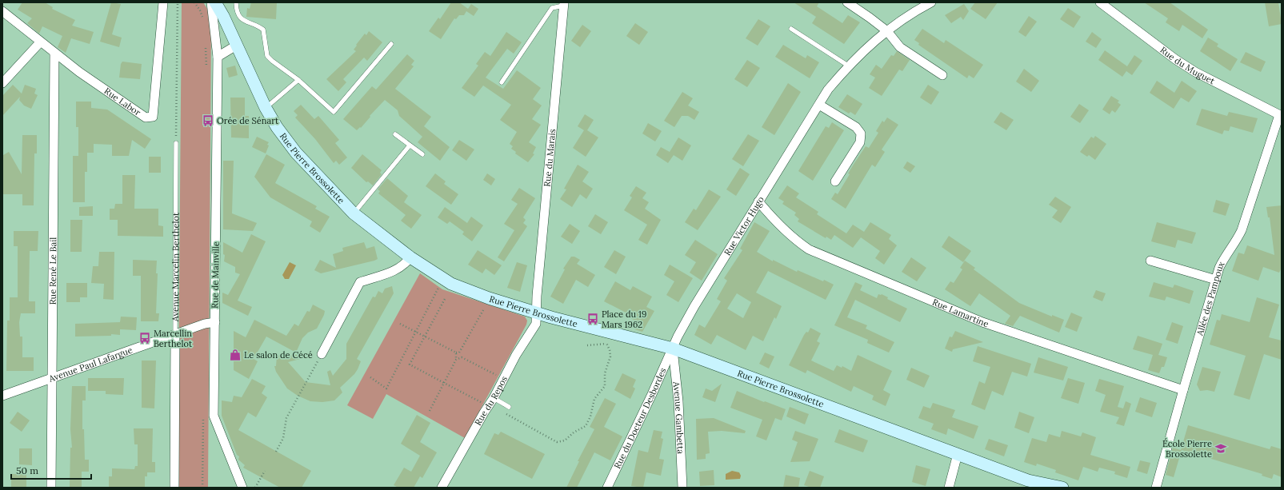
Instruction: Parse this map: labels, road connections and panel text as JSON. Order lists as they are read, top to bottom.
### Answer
{
  "streets": {
    "street": [
      "Rue du Muguet",
      "Rue Labor",
      "Rue du Marais",
      "Rue Pierre Brossolette",
      "Rue Victor Hugo",
      "Avenue Marcelin Berthelot",
      "Rue René Le Bail",
      "Rue de Mainville",
      "Allée des Pampoux",
      "Rue Lamartine",
      "Avenue Paul Lafargue",
      "Rue du Repos",
      "Rue du Docteur Desbordes",
      "Avenue Gambetta"
    ]
  },
  "crossings": [
    ["Rue du Muguet", "Allée des Pampoux"],
    ["Rue Labor", "Rue René Le Bail"],
    ["Rue du Marais", "Rue Pierre Brossolette"],
    ["Rue du Marais", "Rue du Repos"],
    ["Rue Pierre Brossolette", "Rue Victor Hugo"],
    ["Rue Pierre Brossolette", "Rue du Repos"],
    ["Rue Pierre Brossolette", "Rue du Docteur Desbordes"],
    ["Rue Pierre Brossolette", "Avenue Gambetta"],
    ["Rue Victor Hugo", "Rue Lamartine"],
    ["Rue Victor Hugo", "Rue du Docteur Desbordes"],
    ["Rue Victor Hugo", "Avenue Gambetta"],
    ["Avenue Marcelin Berthelot", "Avenue Paul Lafargue"],
    ["Rue René Le Bail", "Avenue Paul Lafargue"],
    ["Rue de Mainville", "Avenue Paul Lafargue"],
    ["Allée des Pampoux", "Rue Lamartine"],
    ["Rue du Docteur Desbordes", "Avenue Gambetta"]
  ],
  "places": {
    "bus stop": ["Orée de Sénart", "Place du 19 Mars 1962", "Marcellin Berthelot"],
    "shop": ["Le salon de Cécé"],
    "school or university": ["École Pierre Brossolette"]
  },
  "scale_bar": "50 m"
}
